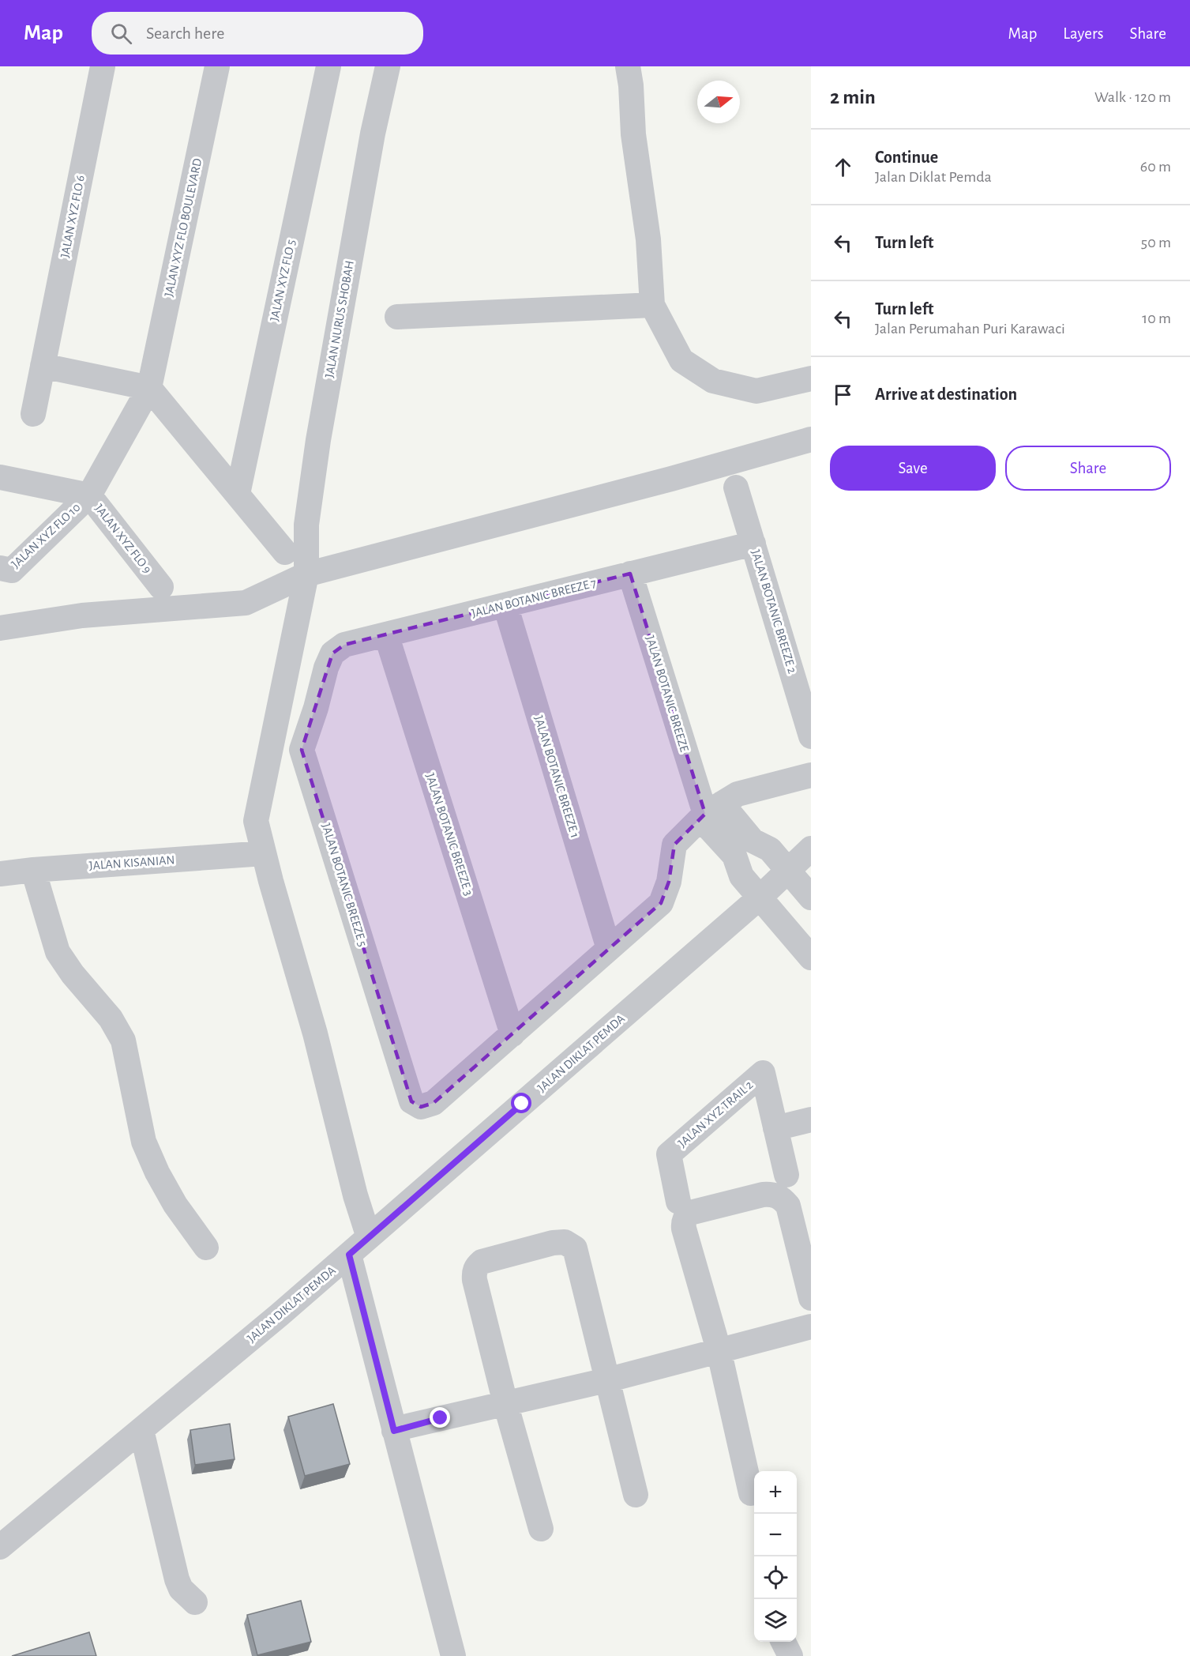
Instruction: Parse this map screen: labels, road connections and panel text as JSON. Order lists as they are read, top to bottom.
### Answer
{
  "streets": {
    "street": [
      "JALAN XYZ FLO 6",
      "JALAN XYZ FLO BOULEVARD",
      "JALAN XYZ FLO 5",
      "JALAN NURUS SHOBAH",
      "JALAN XYZ FLO 10",
      "JALAN XYZ FLO 9",
      "JALAN BOTANIC BREEZE 7",
      "JALAN BOTANIC BREEZE 2",
      "JALAN BOTANIC BREEZE",
      "JALAN BOTANIC BREEZE 1",
      "JALAN BOTANIC BREEZE 3",
      "JALAN KISANIAN",
      "JALAN BOTANIC BREEZE 5",
      "JALAN DIKLAT PEMDA",
      "JALAN XYZ TRAIL 2"
    ]
  },
  "crossings": [
    ["JALAN XYZ FLO BOULEVARD", "JALAN XYZ FLO 10"],
    ["JALAN XYZ FLO BOULEVARD", "JALAN XYZ FLO 9"],
    ["JALAN NURUS SHOBAH", "JALAN KISANIAN"],
    ["JALAN NURUS SHOBAH", "JALAN DIKLAT PEMDA"],
    ["JALAN XYZ FLO 10", "JALAN XYZ FLO 9"],
    ["JALAN BOTANIC BREEZE 7", "JALAN BOTANIC BREEZE 2"],
    ["JALAN BOTANIC BREEZE 7", "JALAN BOTANIC BREEZE"],
    ["JALAN BOTANIC BREEZE 7", "JALAN BOTANIC BREEZE 1"],
    ["JALAN BOTANIC BREEZE 7", "JALAN BOTANIC BREEZE 3"],
    ["JALAN BOTANIC BREEZE 7", "JALAN BOTANIC BREEZE 5"],
    ["JALAN BOTANIC BREEZE", "JALAN DIKLAT PEMDA"],
    ["JALAN BOTANIC BREEZE 3", "JALAN BOTANIC BREEZE 5"]
  ],
  "north": "right",
  "page": {
    "header": "Map",
    "search": "Search here",
    "nav": ["Map", "Layers", "Share"],
    "heading": ["2 min", "Walk · 120 m"],
    "list": [
      ["Continue", "Jalan Diklat Pemda", "60 m"],
      ["Turn left", "50 m"],
      ["Turn left", "Jalan Perumahan Puri Karawaci", "10 m"],
      "Arrive at destination"
    ],
    "buttons": ["Save", "Share"],
    "map_buttons": ["+", "−"]
  }
}
